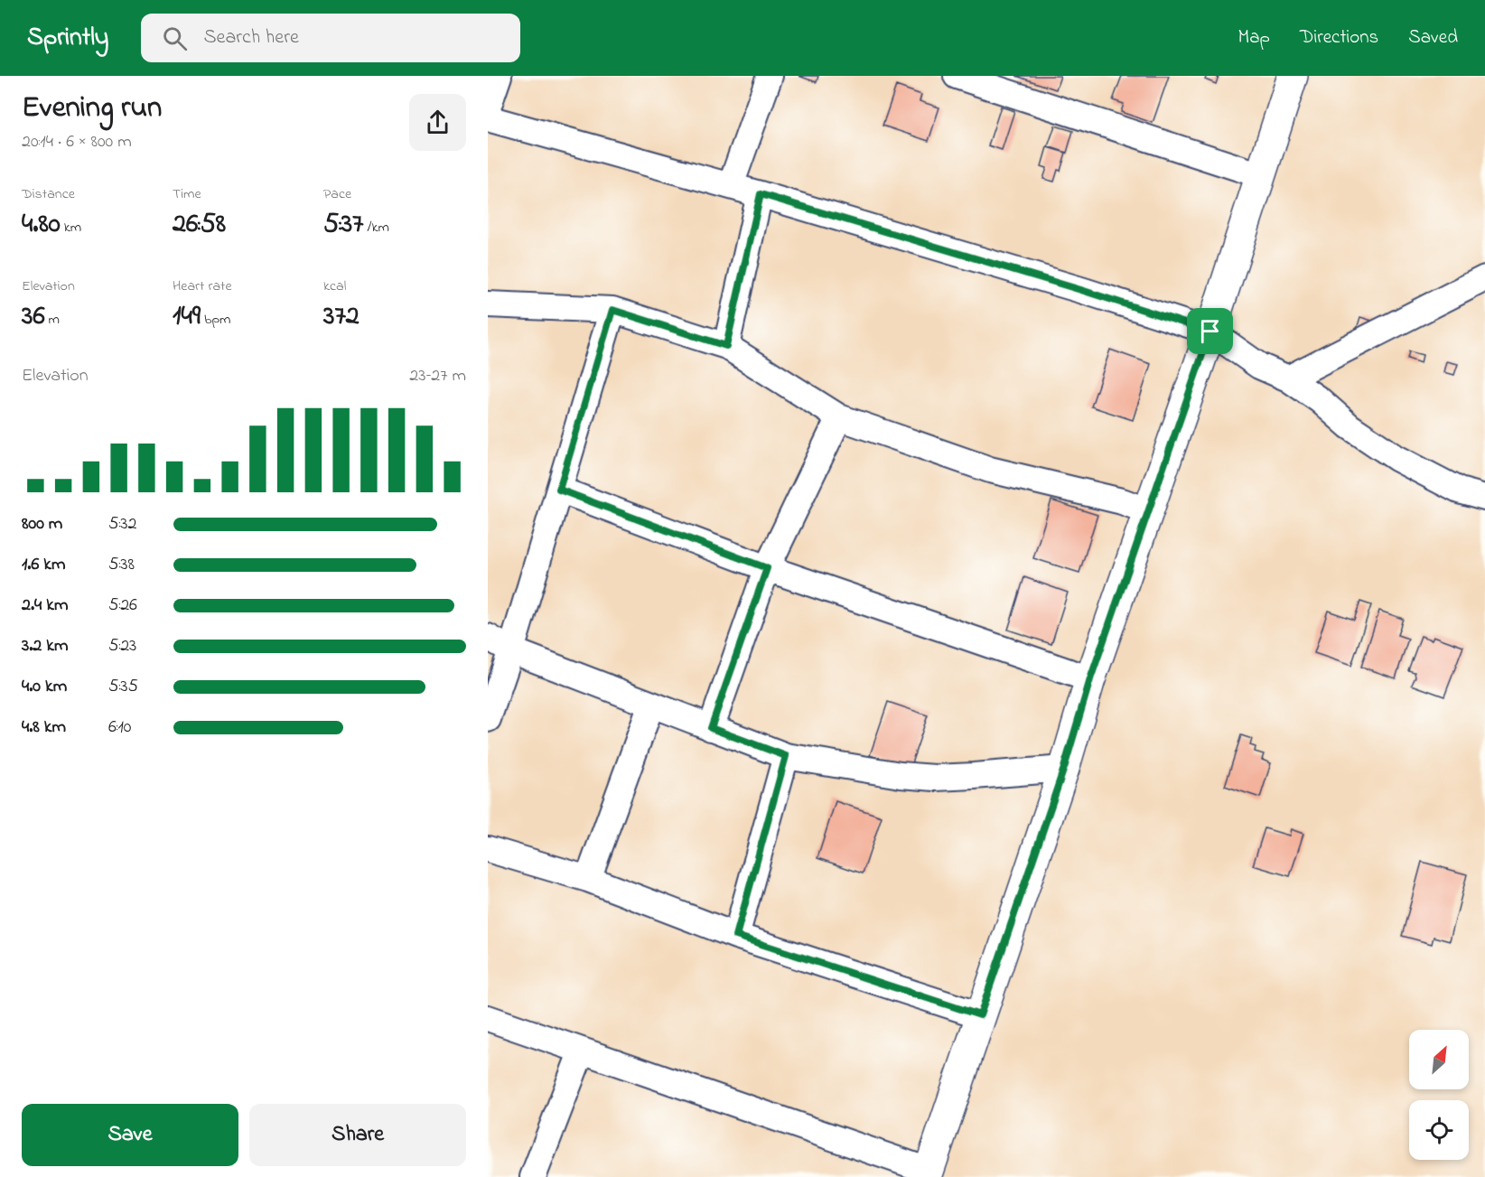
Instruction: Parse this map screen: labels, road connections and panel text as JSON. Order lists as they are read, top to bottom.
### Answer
{
  "north": "top right",
  "page": {
    "header": "Sprintly",
    "search": "Search here",
    "nav": ["Map", "Directions", "Saved"],
    "heading": ["Evening run", "20:14 · 6 × 800 m"],
    "stats": [
      ["Distance", "4.80 km"],
      ["Time", "26:58"],
      ["Pace", "5:37 /km"],
      ["Elevation", "36 m"],
      ["Heart rate", "149 bpm"],
      ["kcal", "372"]
    ],
    "chart": ["Elevation", "23–27 m"],
    "list": [
      {
        "name": "800 m",
        "note": "5:32"
      },
      {
        "name": "1.6 km",
        "note": "5:38"
      },
      {
        "name": "2.4 km",
        "note": "5:26"
      },
      {
        "name": "3.2 km",
        "note": "5:23"
      },
      {
        "name": "4.0 km",
        "note": "5:35"
      },
      {
        "name": "4.8 km",
        "note": "6:10"
      }
    ],
    "buttons": ["Save", "Share"]
  }
}
